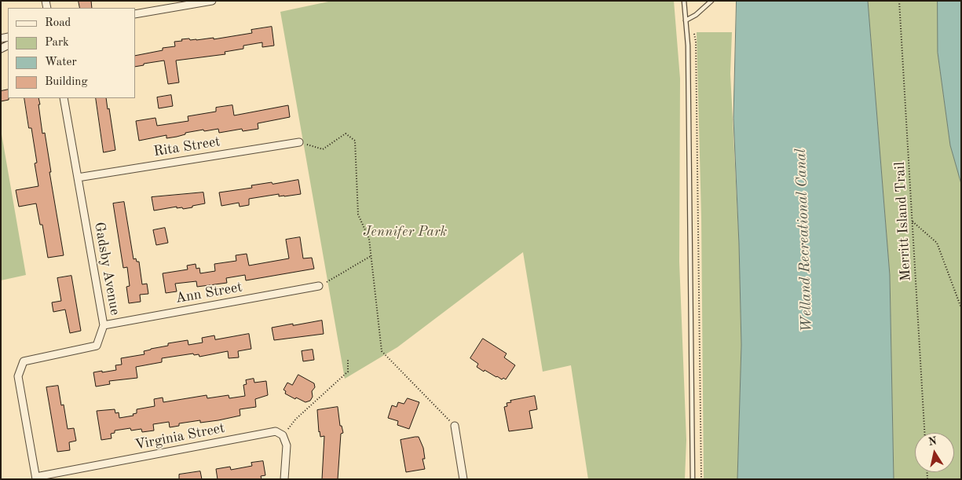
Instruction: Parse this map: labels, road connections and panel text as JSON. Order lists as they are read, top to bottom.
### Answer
{
  "streets": {
    "street": [
      "Rita Street",
      "Gadsby Avenue",
      "Ann Street",
      "Virginia Street"
    ],
    "path": ["Merritt Island Trail"]
  },
  "crossings": [
    ["Rita Street", "Gadsby Avenue"],
    ["Gadsby Avenue", "Ann Street"],
    ["Gadsby Avenue", "Virginia Street"]
  ],
  "water": ["Welland Recreational Canal"],
  "parks": ["Jennifer Park"],
  "legend": [
    "Road",
    "Park",
    "Water",
    "Building"
  ],
  "north": "top"
}
